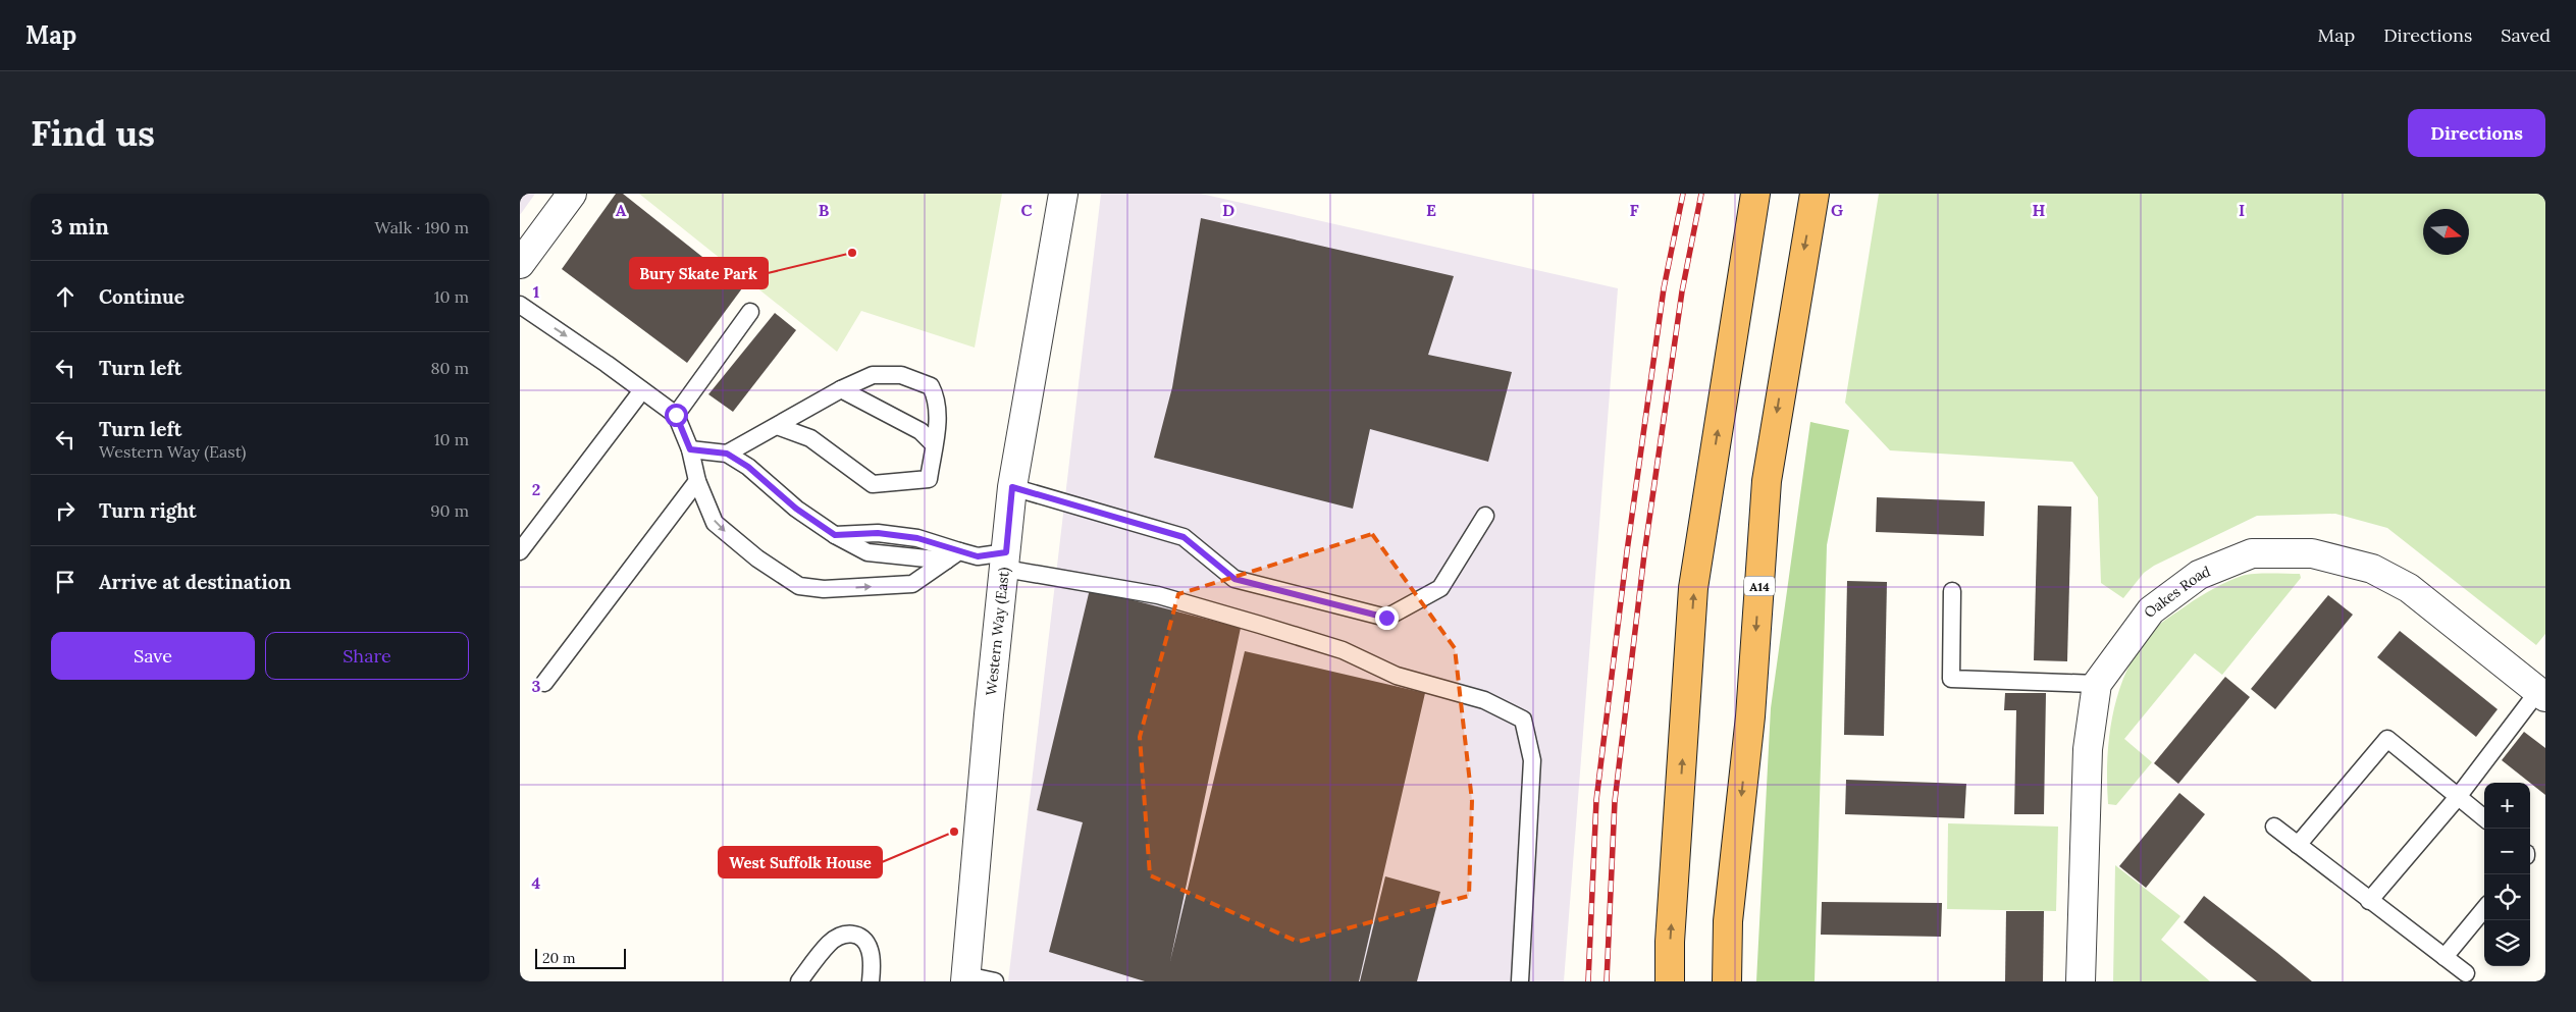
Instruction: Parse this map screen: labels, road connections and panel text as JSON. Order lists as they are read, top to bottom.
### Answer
{
  "streets": {
    "highway": ["A14"],
    "street": ["Oakes Road", "Western Way (East)"]
  },
  "places": ["Bury Skate Park", "West Suffolk House"],
  "scale_bar": "20 m",
  "north": "right",
  "page": {
    "header": "Map",
    "nav": ["Map", "Directions", "Saved"],
    "buttons": [
      "Directions",
      ["Save", "Share"]
    ],
    "title": "Find us",
    "heading": ["3 min", "Walk · 190 m"],
    "list": [
      ["Continue", "10 m"],
      ["Turn left", "80 m"],
      ["Turn left", "Western Way (East)", "10 m"],
      ["Turn right", "90 m"],
      "Arrive at destination"
    ],
    "map_buttons": ["+", "−"],
    "scale": "20 m"
  },
  "grid": {
    "columns": [
      "A",
      "B",
      "C",
      "D",
      "E",
      "F",
      "G",
      "H",
      "I"
    ],
    "rows": [
      "1",
      "2",
      "3",
      "4"
    ]
  }
}
